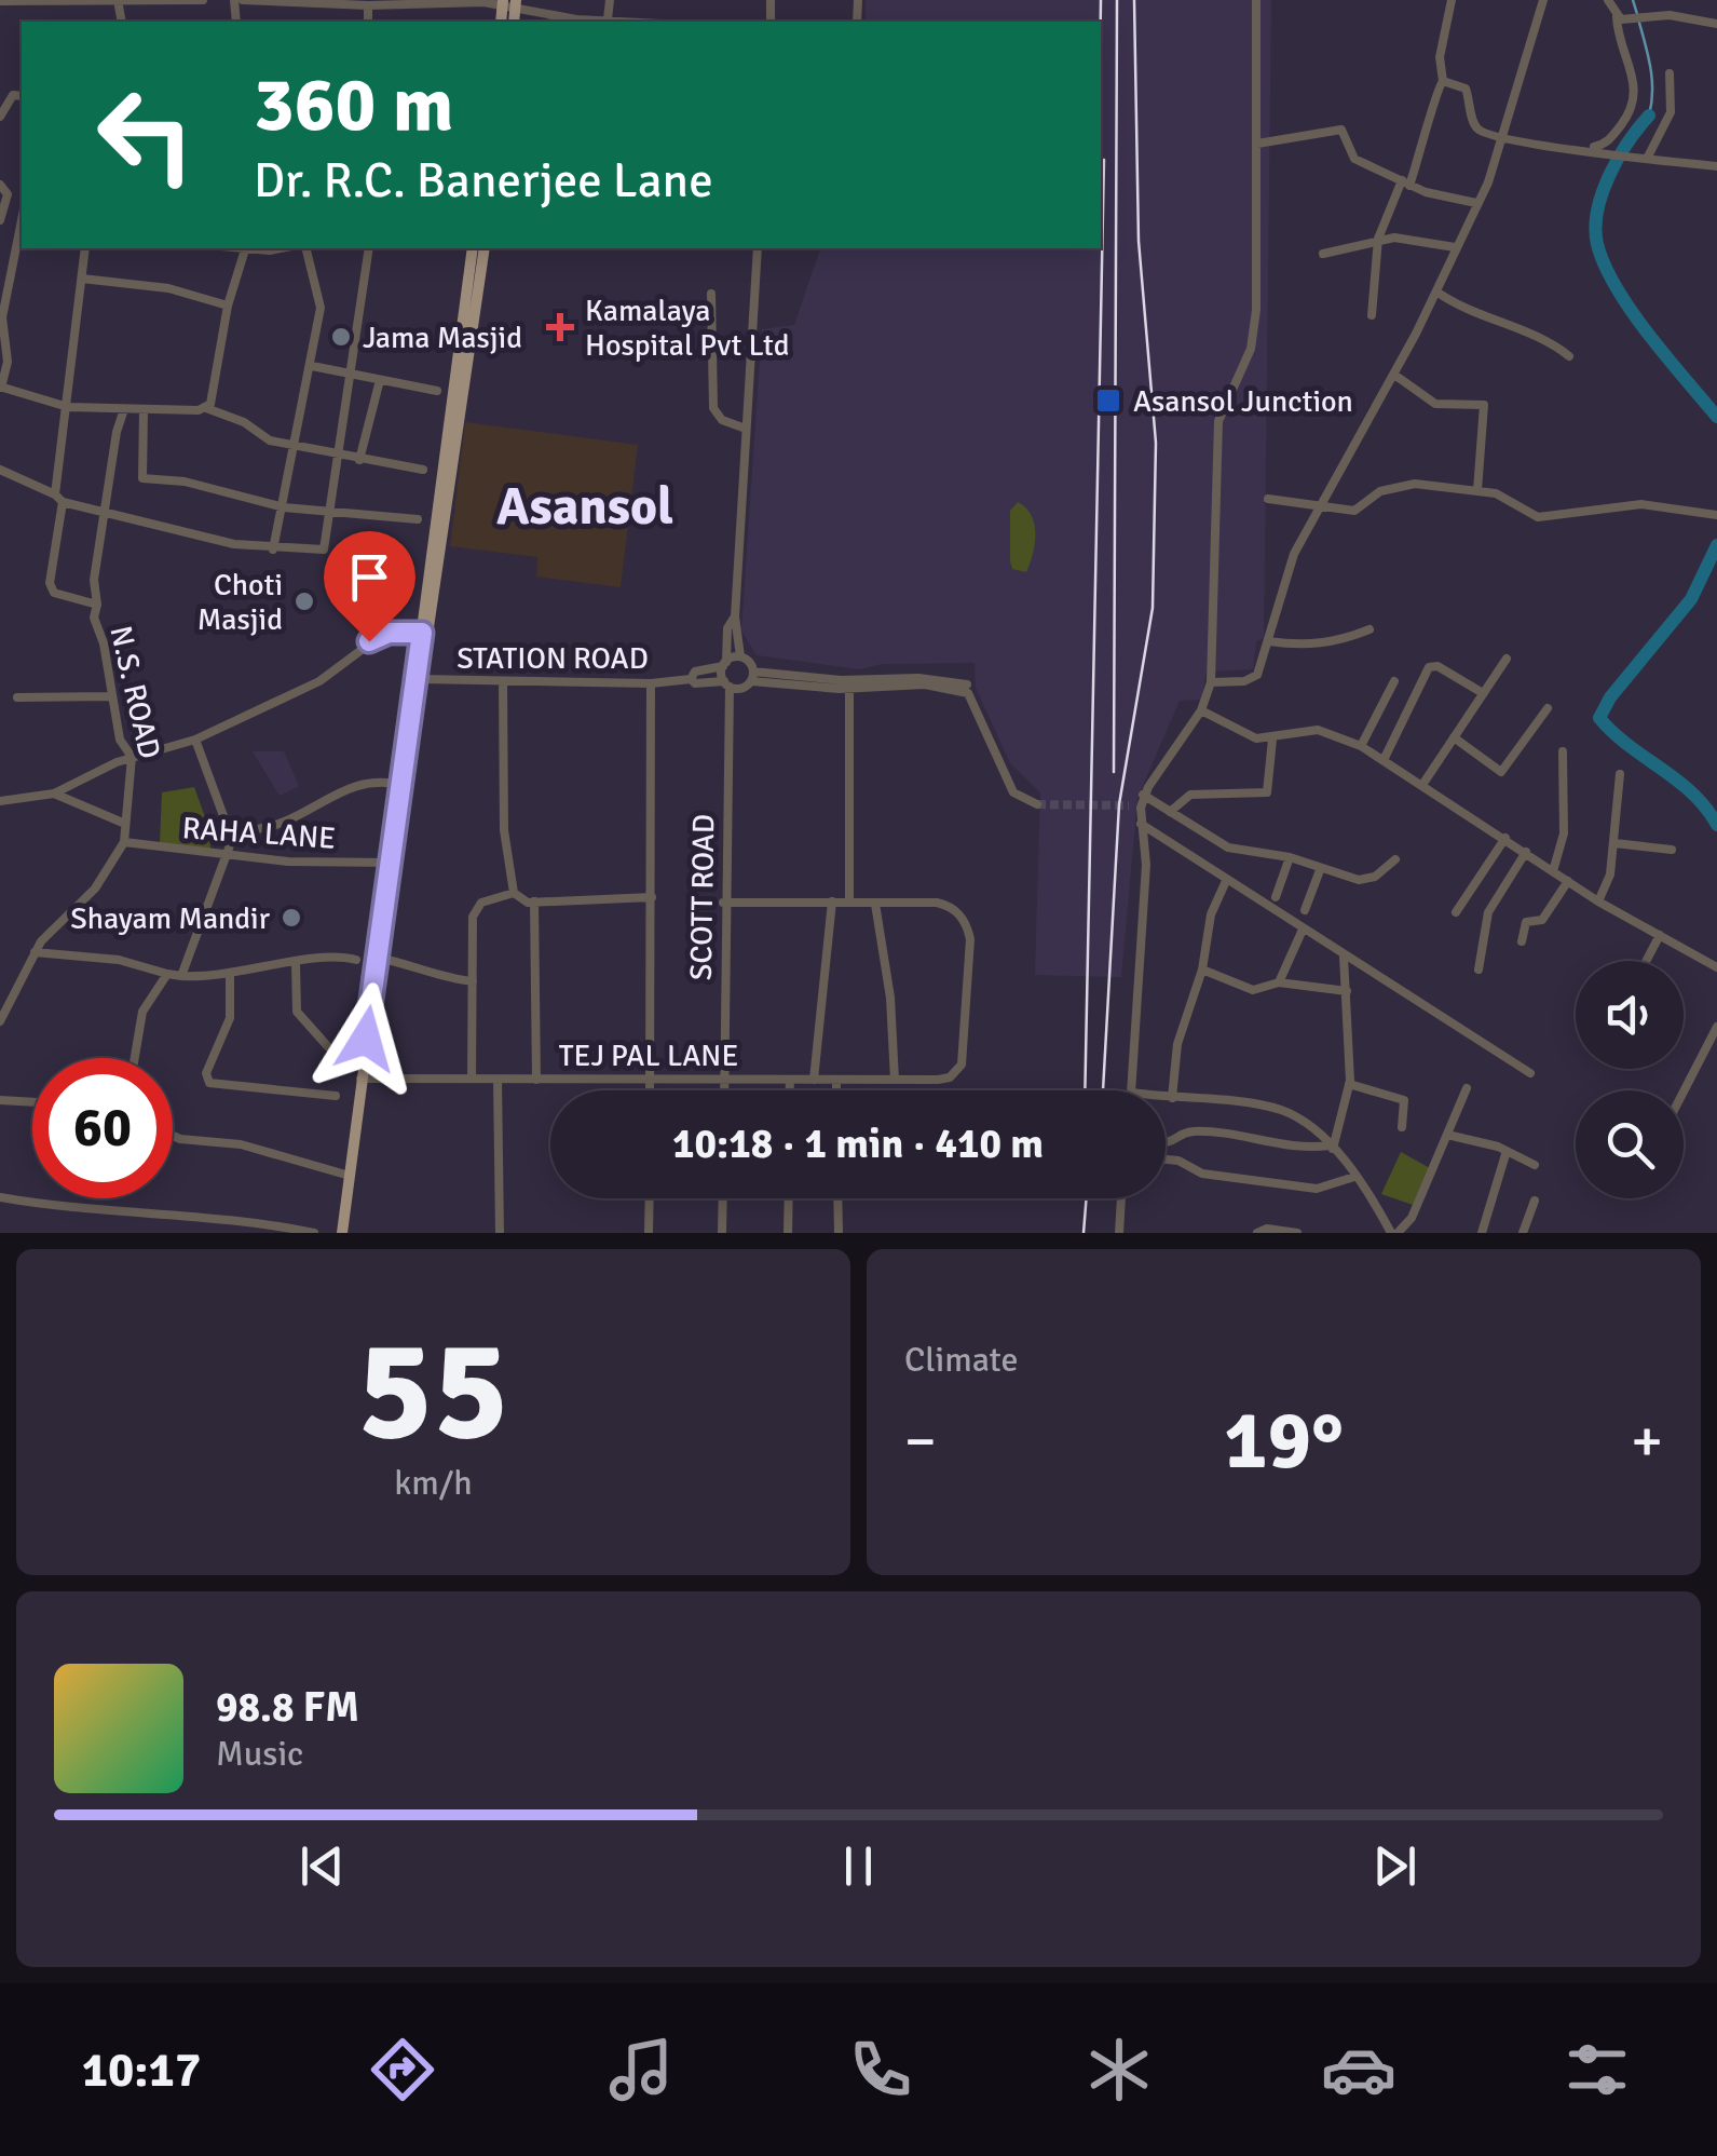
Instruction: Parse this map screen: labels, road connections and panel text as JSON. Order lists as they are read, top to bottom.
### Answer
{
  "streets": {
    "street": [
      "STATION ROAD",
      "N.S. ROAD",
      "RAHA LANE",
      "SCOTT ROAD",
      "TEJ PAL LANE"
    ]
  },
  "crossings": [
    ["STATION ROAD", "SCOTT ROAD"],
    ["N.S. ROAD", "RAHA LANE"],
    ["SCOTT ROAD", "TEJ PAL LANE"]
  ],
  "districts": ["Asansol"],
  "places": {
    "health": ["Kamalaya Hospital Pvt Ltd"],
    "other": ["Jama Masjid", "Choti Masjid", "Shayam Mandir"],
    "transit": ["Asansol Junction"]
  },
  "page": {
    "turn": ["360 m", "Dr. R.C. Banerjee Lane"],
    "limit": "60",
    "trip": "10:18 · 1 min · 410 m",
    "tile": [
      ["55", "km/h"],
      "Climate"
    ],
    "heat": ["−", "19°", "+"],
    "song": ["98.8 FM", "Music"],
    "tabs": "10:17"
  }
}
